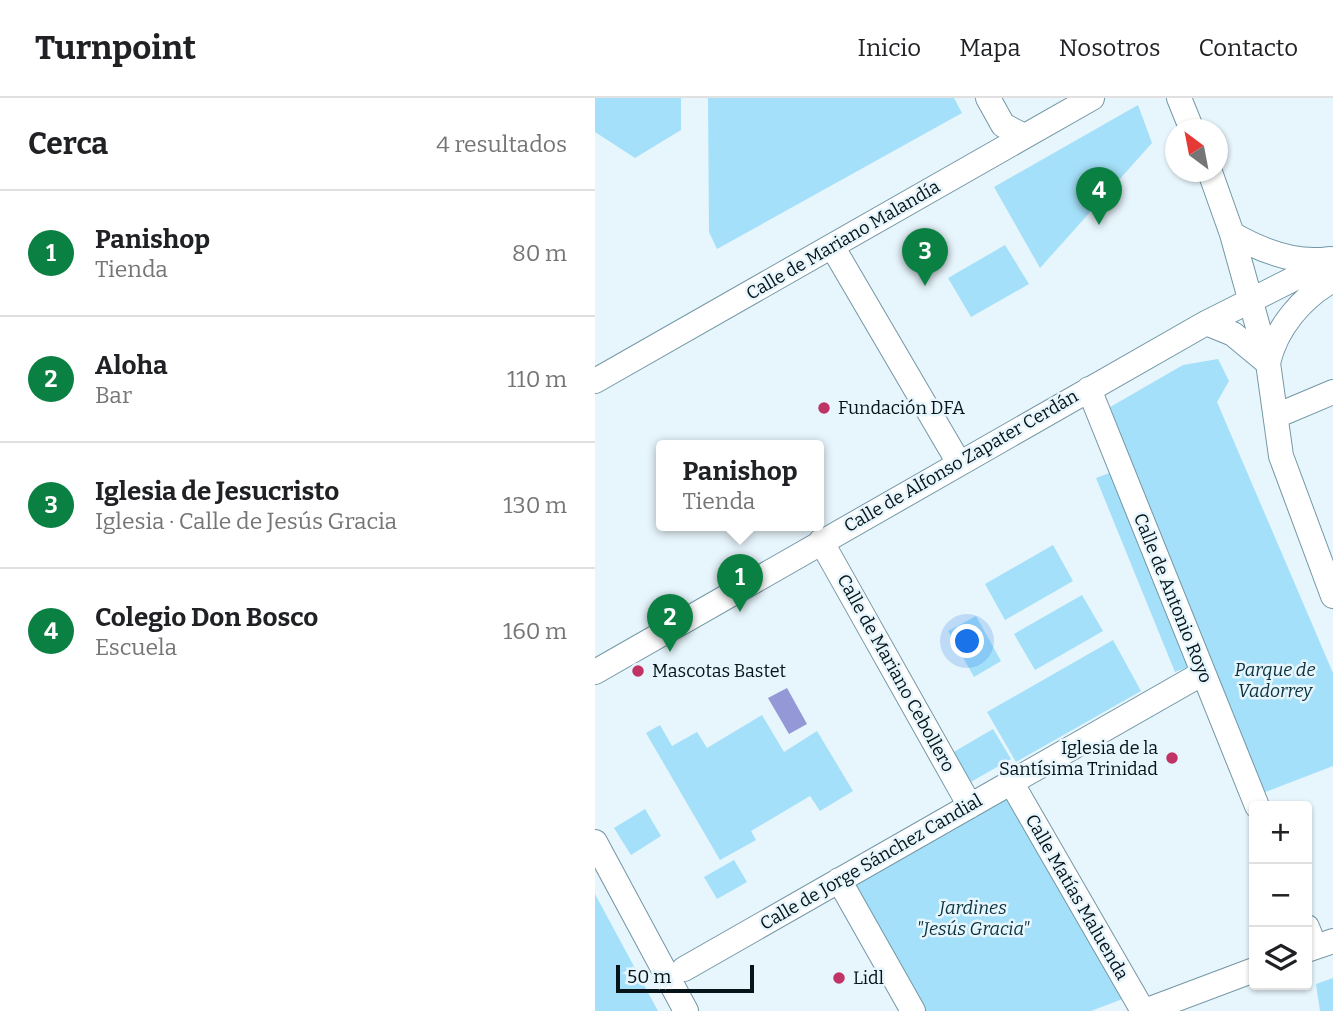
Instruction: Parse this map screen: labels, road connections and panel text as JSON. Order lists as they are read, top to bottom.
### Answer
{
  "streets": {
    "street": [
      "Calle de Mariano Malandía",
      "Calle de Alfonso Zapater Cerdán",
      "Calle de Antonio Royo",
      "Calle de Mariano Cebollero",
      "Calle de Jorge Sánchez Candial",
      "Calle Matías Maluenda"
    ]
  },
  "crossings": [
    ["Calle de Alfonso Zapater Cerdán", "Calle de Antonio Royo"],
    ["Calle de Alfonso Zapater Cerdán", "Calle de Mariano Cebollero"],
    ["Calle de Antonio Royo", "Calle de Jorge Sánchez Candial"],
    ["Calle de Mariano Cebollero", "Calle de Jorge Sánchez Candial"],
    ["Calle de Jorge Sánchez Candial", "Calle Matías Maluenda"]
  ],
  "parks": ["Parque de Vadorrey", "Jardines \"Jesús Gracia\""],
  "places": [
    "Fundación DFA",
    "Mascotas Bastet",
    "Iglesia de la Santísima Trinidad",
    "Lidl"
  ],
  "scale_bar": "50 m",
  "north": "top left",
  "page": {
    "header": "Turnpoint",
    "nav": [
      "Inicio",
      "Mapa",
      "Nosotros",
      "Contacto"
    ],
    "heading": ["Cerca", "4 resultados"],
    "pins": [
      "4",
      "3",
      "1",
      "2"
    ],
    "list": [
      {
        "mark": "1",
        "name": "Panishop",
        "note": "Tienda",
        "value": "80 m"
      },
      {
        "mark": "2",
        "name": "Aloha",
        "note": "Bar",
        "value": "110 m"
      },
      {
        "mark": "3",
        "name": "Iglesia de Jesucristo",
        "note": "Iglesia · Calle de Jesús Gracia",
        "value": "130 m"
      },
      {
        "mark": "4",
        "name": "Colegio Don Bosco",
        "note": "Escuela",
        "value": "160 m"
      }
    ],
    "popup": ["Panishop", "Tienda"],
    "map_buttons": ["+", "−"],
    "scale": "50 m"
  }
}
